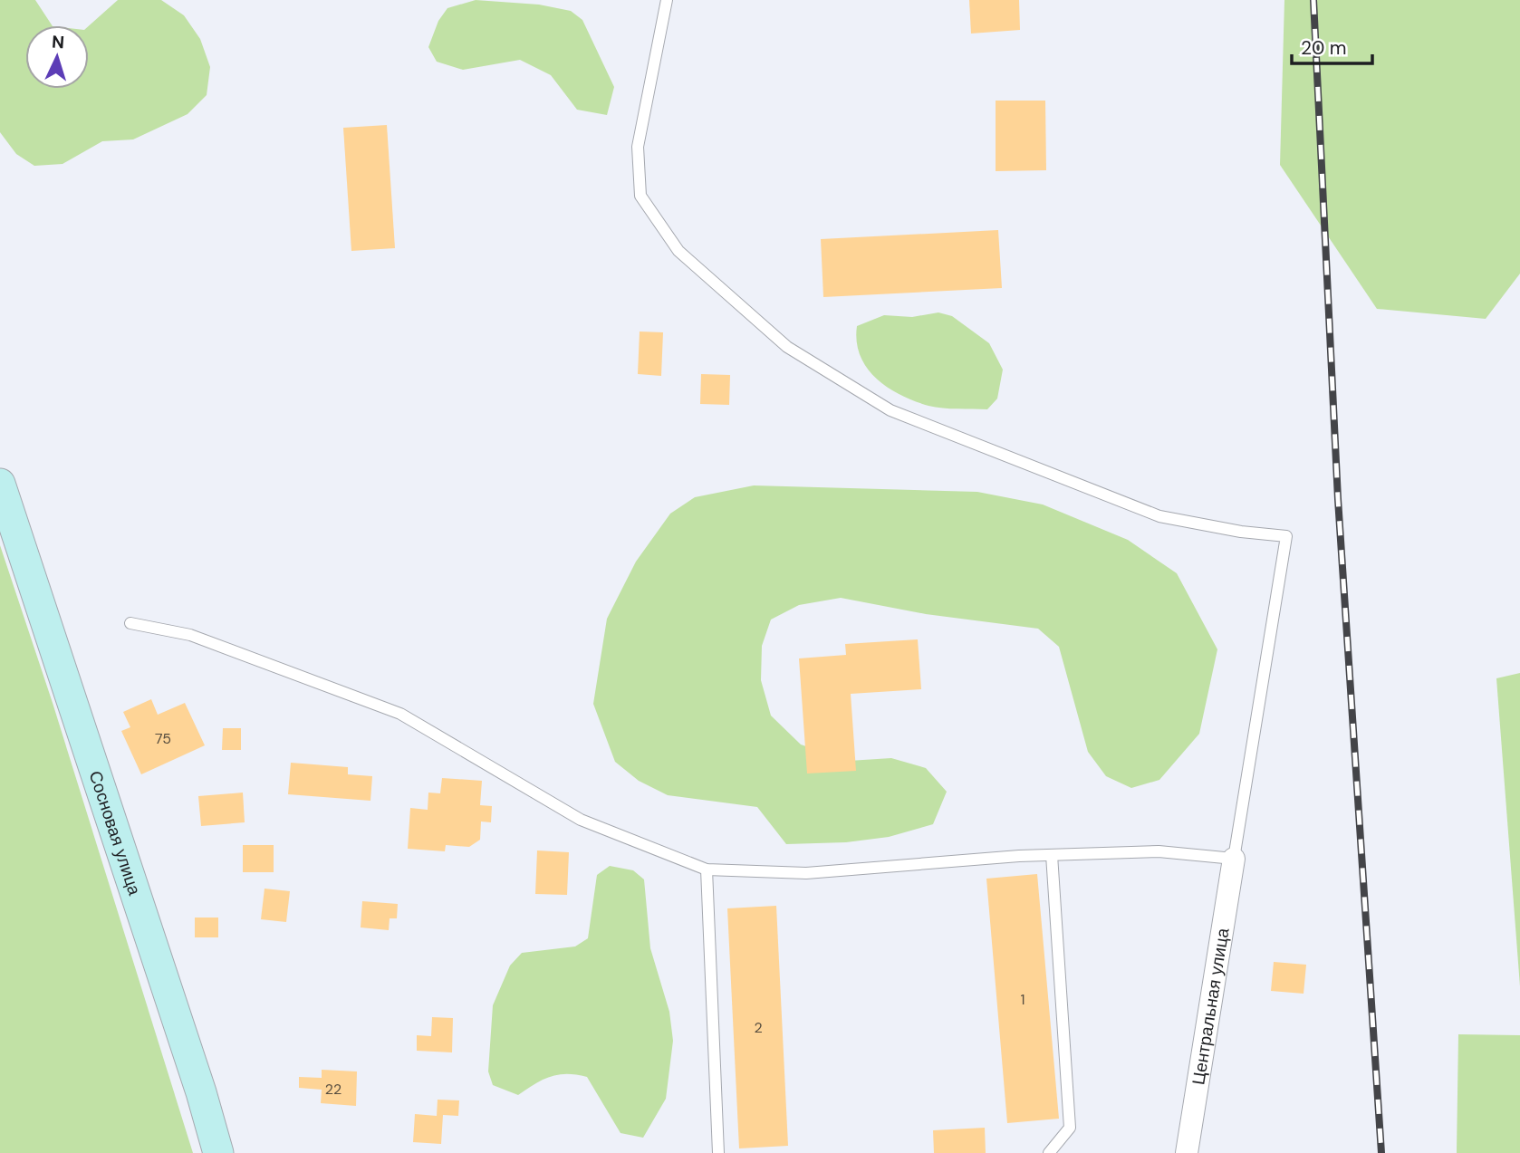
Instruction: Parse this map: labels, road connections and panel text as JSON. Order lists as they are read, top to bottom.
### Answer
{
  "streets": {
    "street": ["Сосновая улица", "Центральная улица"]
  },
  "house_numbers": [
    "75",
    "1",
    "2",
    "22"
  ],
  "scale_bar": "20 m",
  "north": "top"
}
